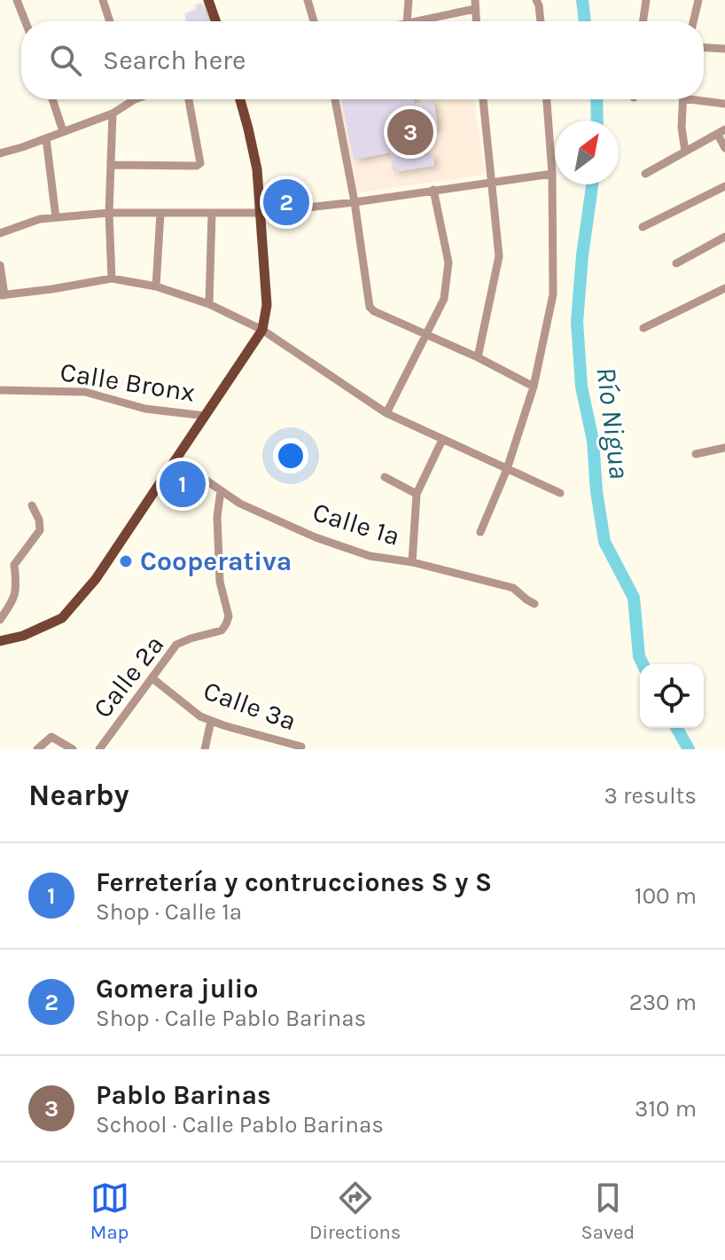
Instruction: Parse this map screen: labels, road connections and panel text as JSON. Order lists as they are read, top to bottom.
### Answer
{
  "streets": {
    "street": [
      "Calle Bronx",
      "Calle 1ª",
      "Calle 2ª",
      "Calle 3ª"
    ]
  },
  "crossings": [
    ["Calle 1ª", "Calle 2ª"],
    ["Calle 2ª", "Calle 3ª"]
  ],
  "water": ["Río Nigua"],
  "places": ["Cooperativa"],
  "north": "top right",
  "page": {
    "search": "Search here",
    "pins": ["3", "2", "1"],
    "heading": ["Nearby", "3 results"],
    "list": [
      {
        "mark": "1",
        "name": "Ferretería y contrucciones S y S",
        "note": "Shop · Calle 1ª",
        "value": "100 m"
      },
      {
        "mark": "2",
        "name": "Gomera julio",
        "note": "Shop · Calle Pablo Barinas",
        "value": "230 m"
      },
      {
        "mark": "3",
        "name": "Pablo Barinas",
        "note": "School · Calle Pablo Barinas",
        "value": "310 m"
      }
    ],
    "nav": ["Map", "Directions", "Saved"]
  }
}
